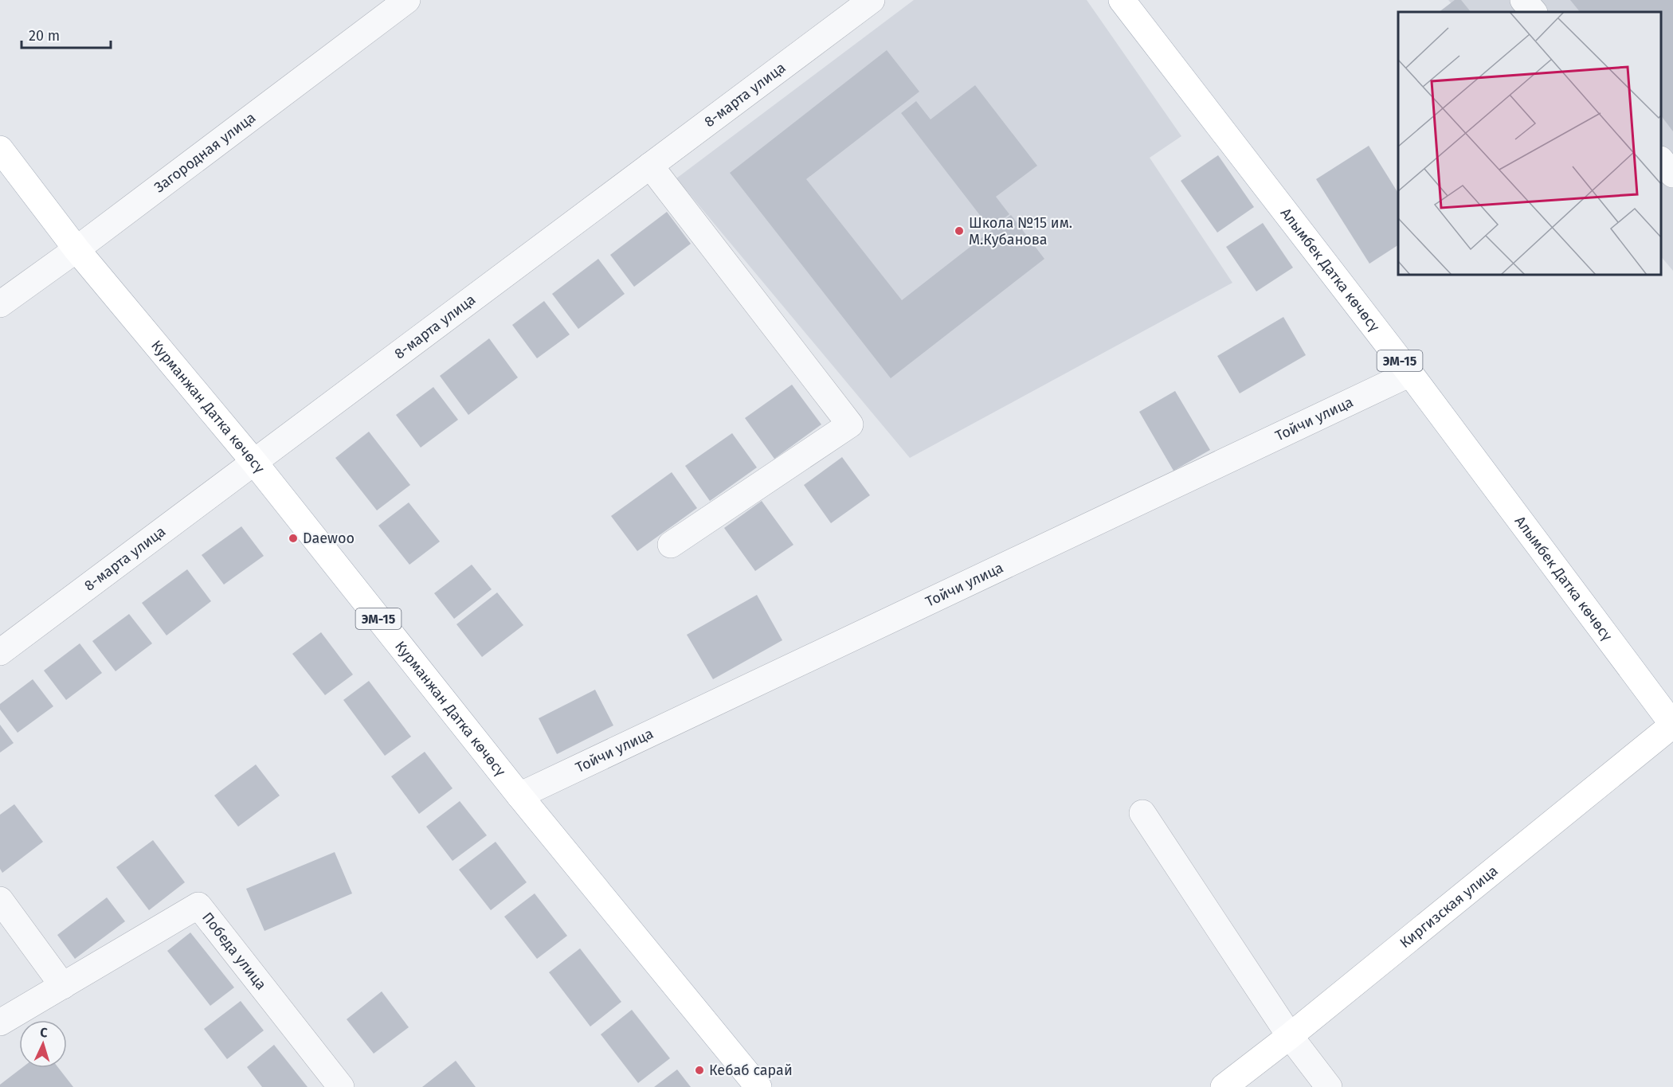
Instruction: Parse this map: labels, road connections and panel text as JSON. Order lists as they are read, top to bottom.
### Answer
{
  "streets": {
    "main road": [
      "Алымбек Датка көчөсү",
      "ЭМ-15",
      "Курманжан Датка көчөсү",
      "Киргизская улица"
    ],
    "street": [
      "8-марта улица",
      "Загородная улица",
      "Тойчи улица",
      "Победа улица"
    ]
  },
  "crossings": [
    ["8-марта улица", "Курманжан Датка көчөсү"],
    ["Загородная улица", "Курманжан Датка көчөсү"],
    ["Алымбек Датка көчөсү", "Тойчи улица"],
    ["Алымбек Датка көчөсү", "Киргизская улица"],
    ["Курманжан Датка көчөсү", "Тойчи улица"]
  ],
  "places": ["Школа №15 им. М.Кубанова", "Daewoo", "Кебаб сарай"],
  "scale_bar": "20 m",
  "north": "top"
}
